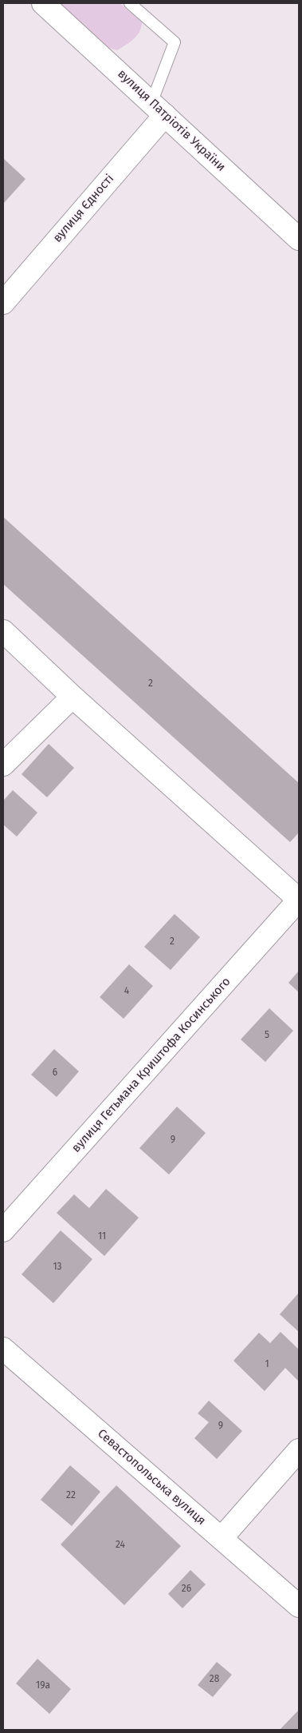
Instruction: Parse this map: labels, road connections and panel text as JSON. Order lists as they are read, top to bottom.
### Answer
{
  "streets": {
    "street": [
      "вулиця Патріотів України",
      "вулиця Єдності",
      "вулиця Гетьмана Криштофа Косинського",
      "Севастопольська вулиця"
    ]
  },
  "crossings": [
    ["вулиця Патріотів України", "вулиця Єдності"]
  ],
  "house_numbers": [
    "2",
    "2",
    "4",
    "5",
    "6",
    "9",
    "11",
    "13",
    "1",
    "9",
    "22",
    "24",
    "26",
    "28",
    "19а"
  ]
}
